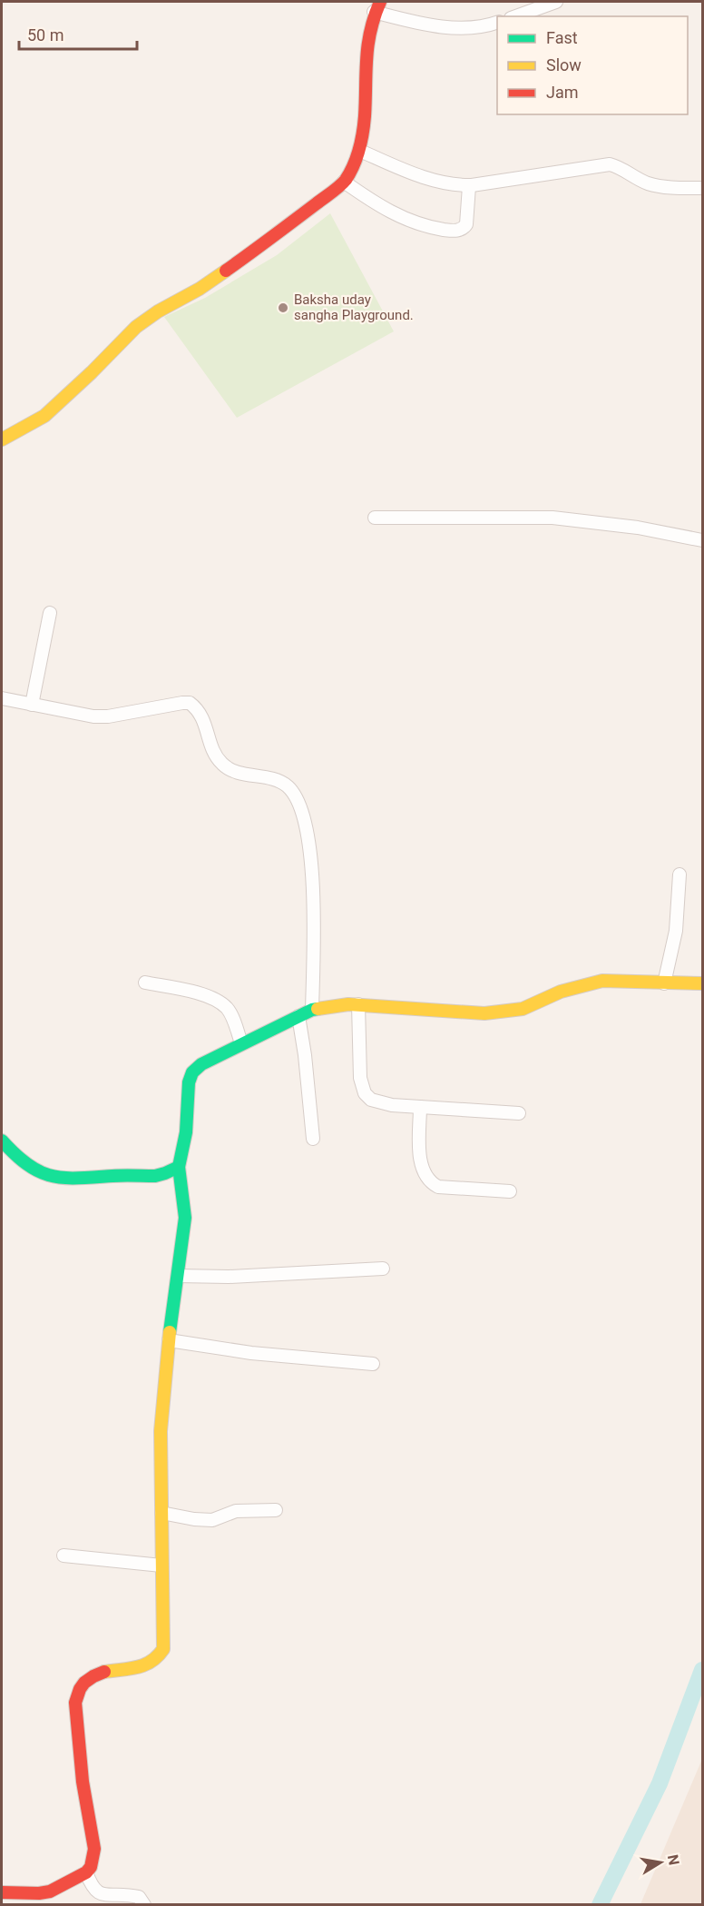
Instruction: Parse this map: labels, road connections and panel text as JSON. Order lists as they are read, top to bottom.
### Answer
{
  "places": ["Baksha uday sangha Playground."],
  "legend": ["Fast", "Slow", "Jam"],
  "scale_bar": "50 m",
  "north": "right"
}
